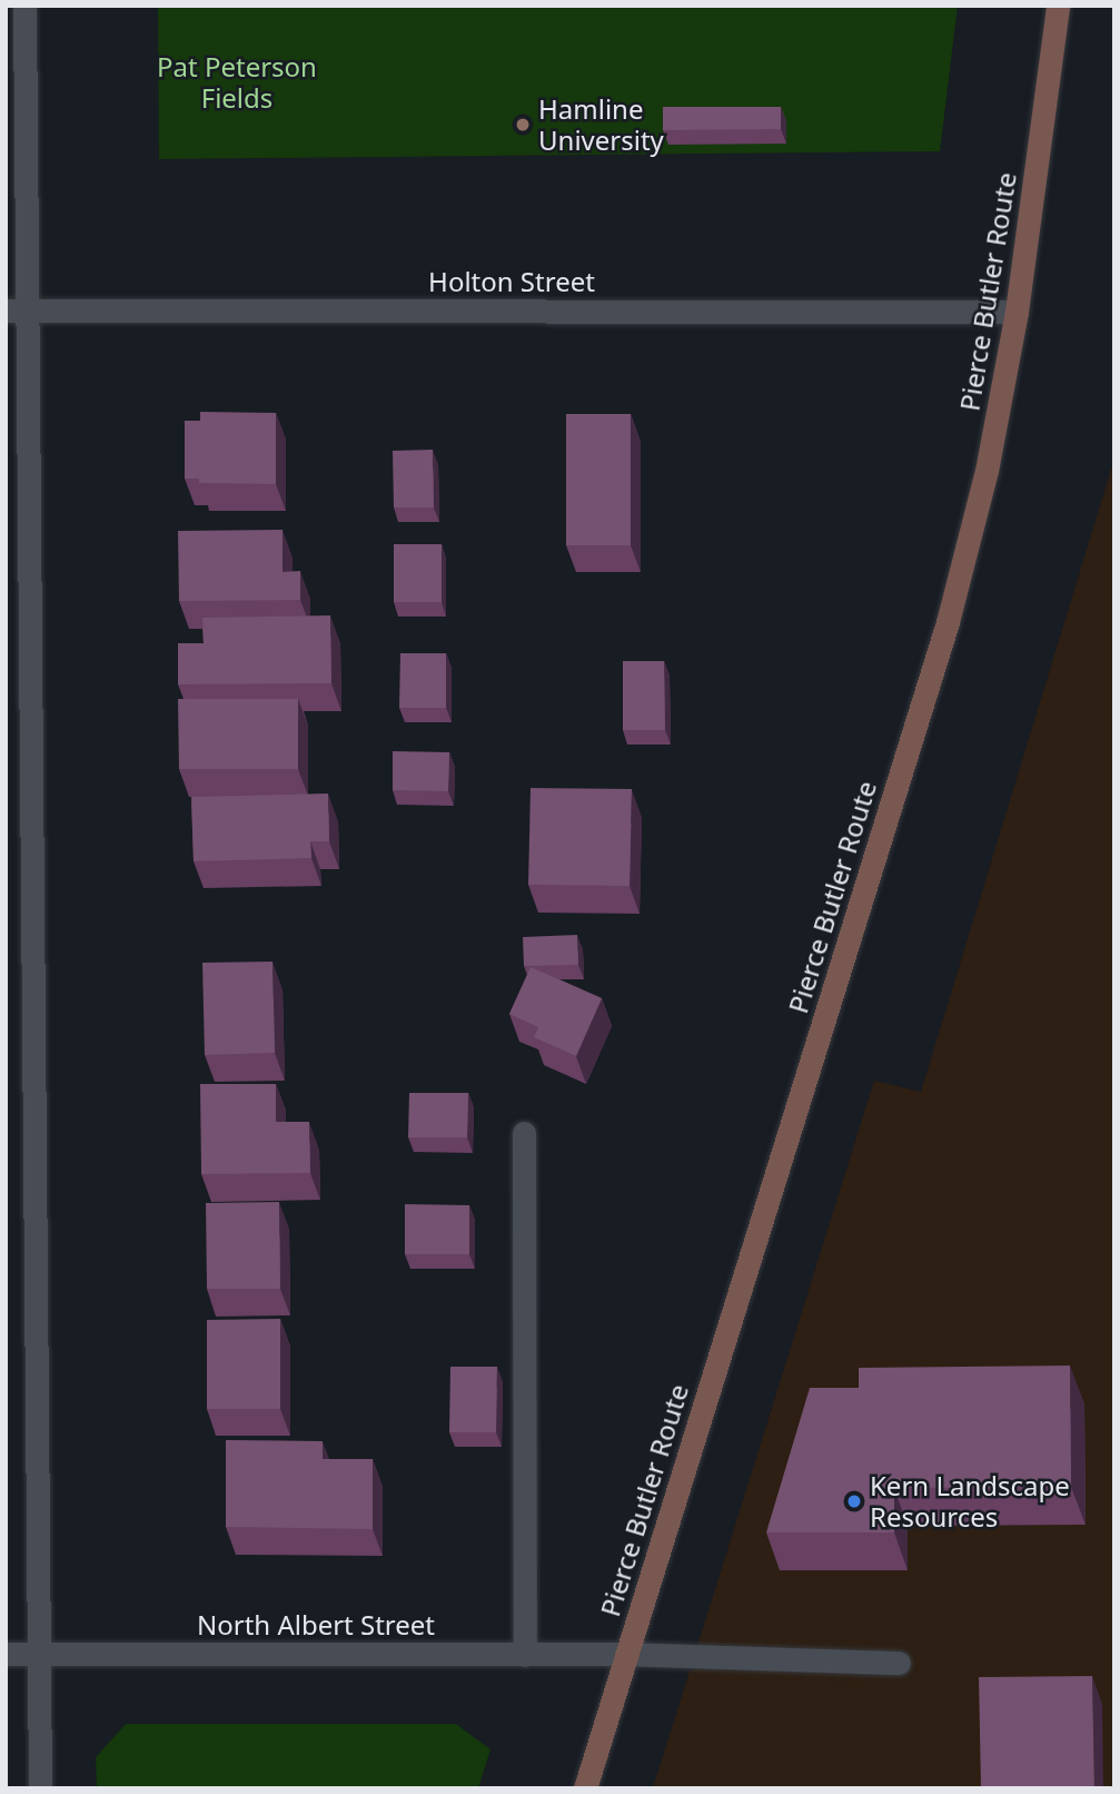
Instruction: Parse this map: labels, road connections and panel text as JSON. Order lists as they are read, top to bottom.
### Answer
{
  "streets": {
    "main road": ["Pierce Butler Route"],
    "street": ["Holton Street", "North Albert Street"]
  },
  "crossings": [
    ["Holton Street", "Pierce Butler Route"],
    ["Pierce Butler Route", "North Albert Street"]
  ],
  "parks": ["Pat Peterson Fields"],
  "places": ["Hamline University", "Kern Landscape Resources"]
}
